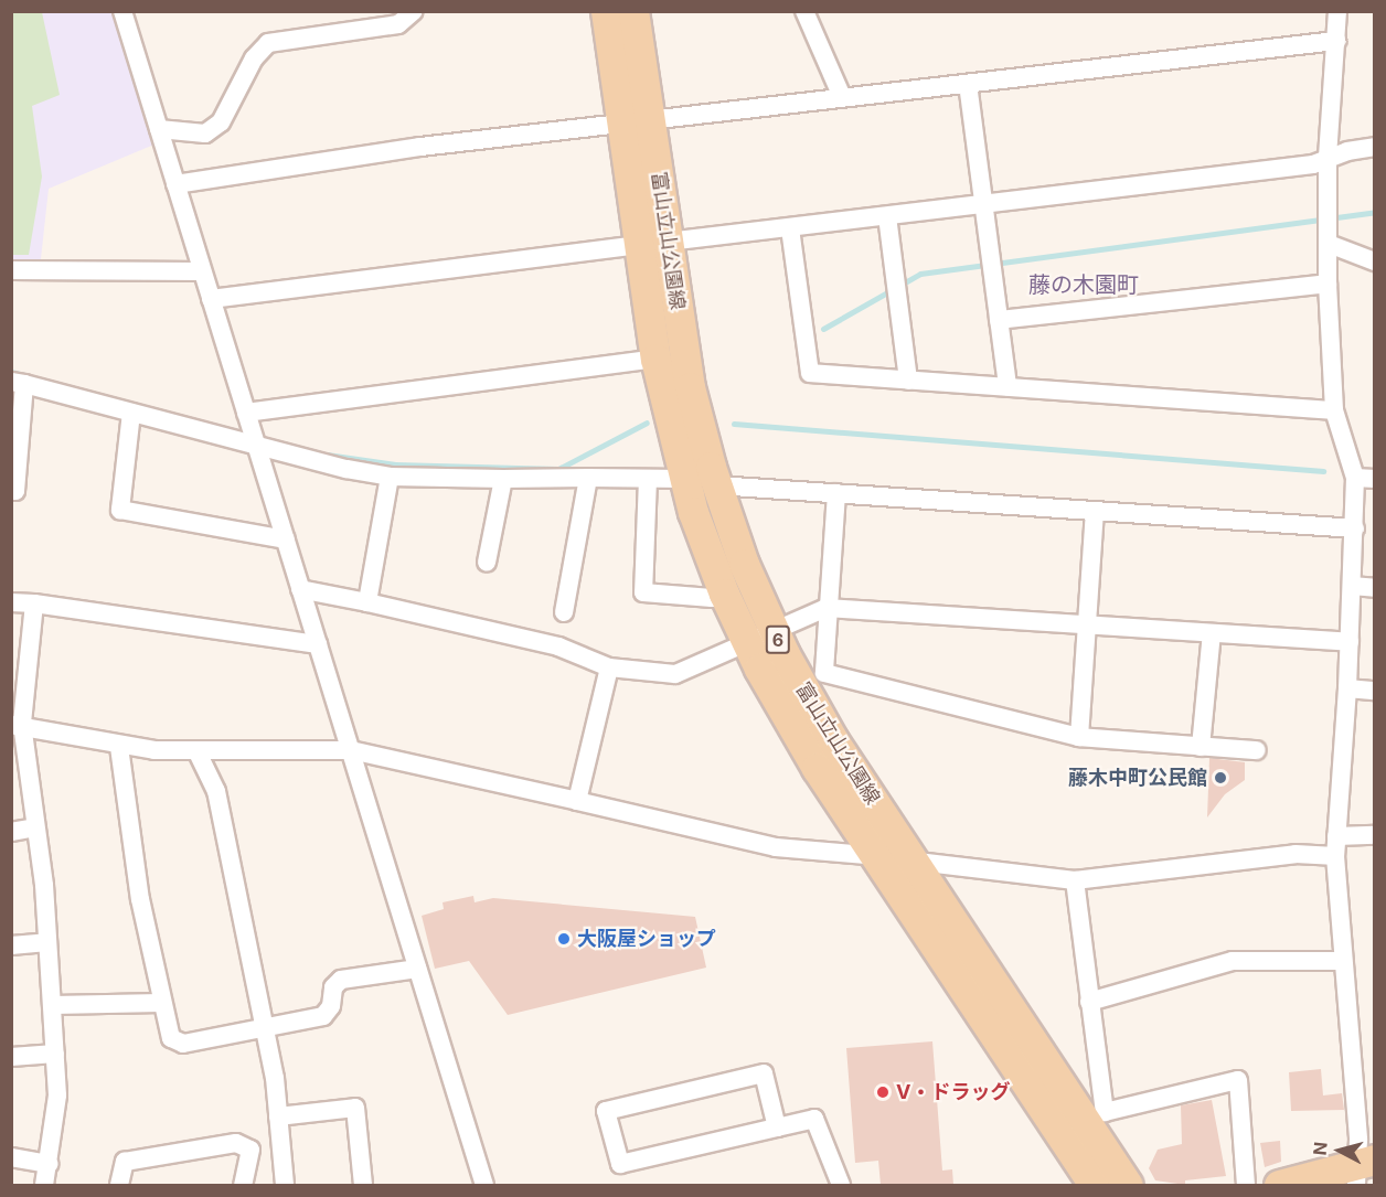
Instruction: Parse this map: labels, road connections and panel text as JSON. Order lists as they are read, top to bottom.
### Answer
{
  "streets": {
    "main road": ["富山立山公園線", "6"]
  },
  "districts": ["藤の木園町"],
  "places": ["藤木中町公民館", "大阪屋ショップ", "V・ドラッグ"],
  "north": "left"
}
